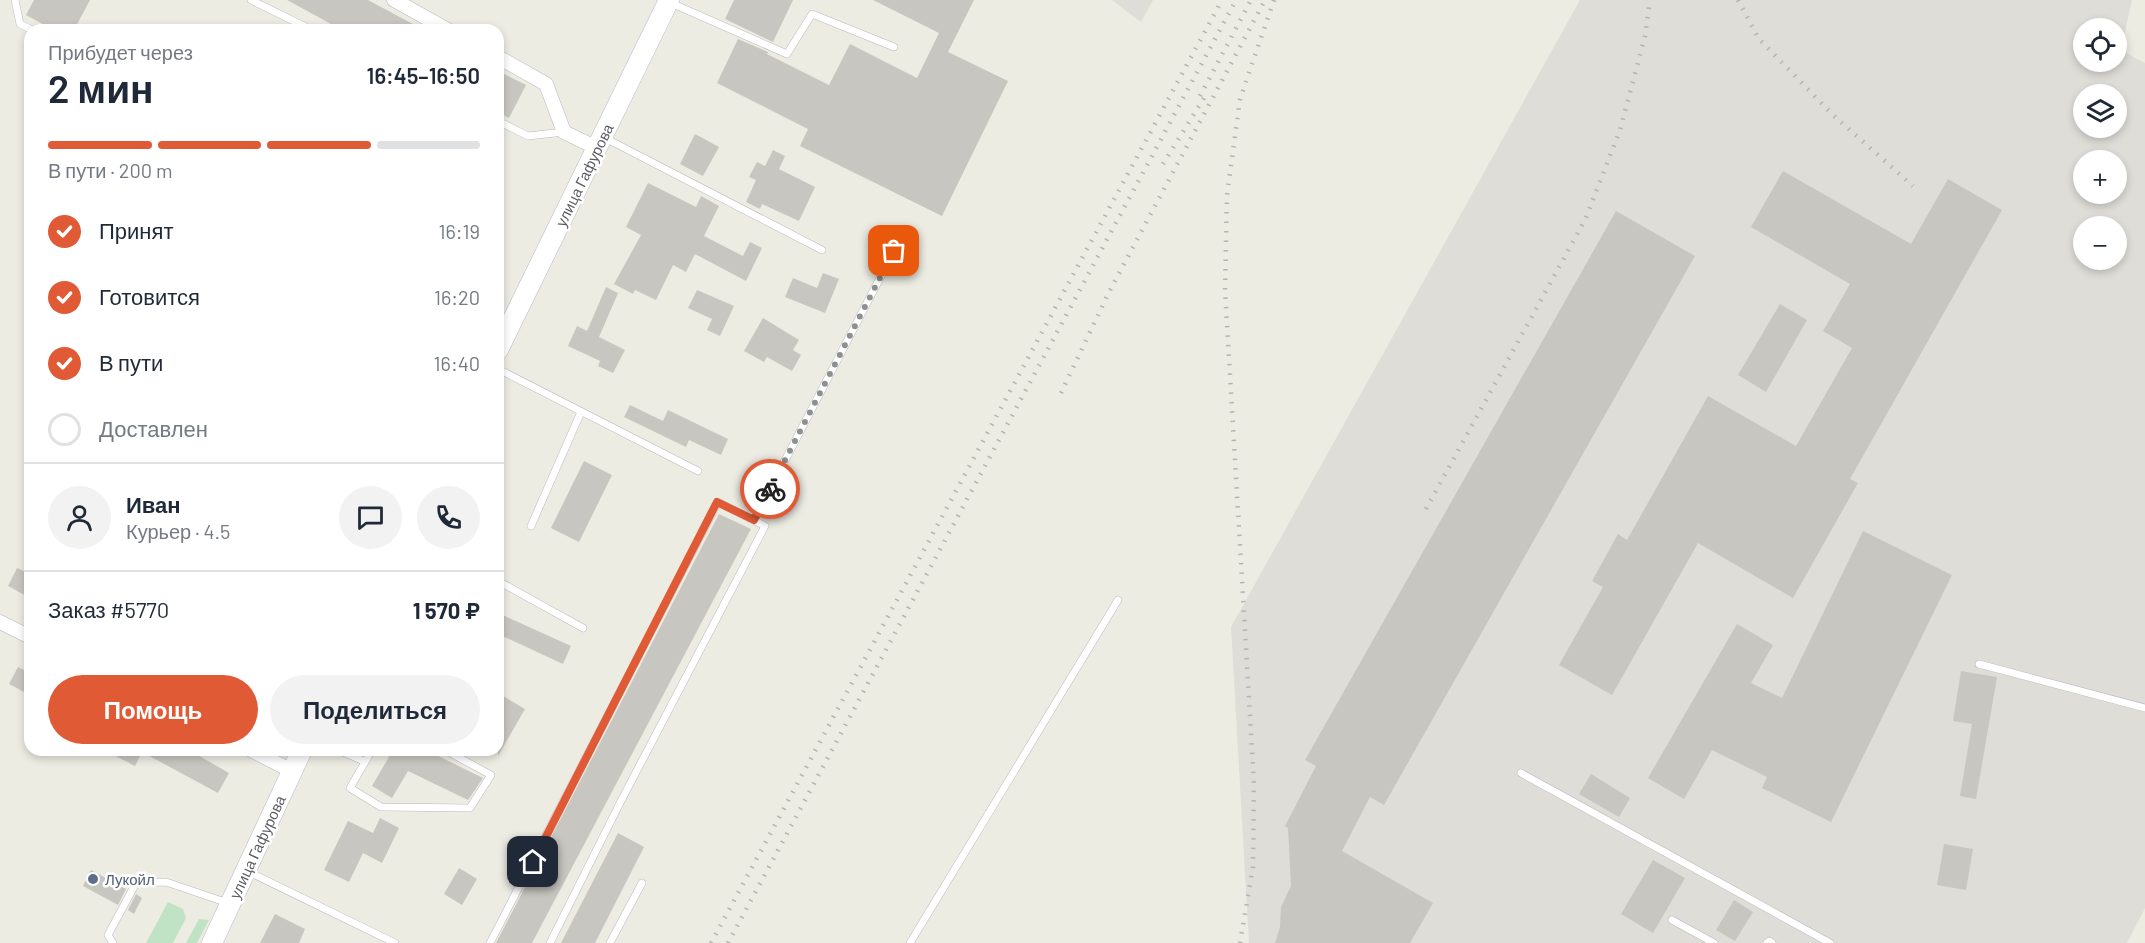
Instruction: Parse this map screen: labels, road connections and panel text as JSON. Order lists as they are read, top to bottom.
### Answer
{
  "streets": {
    "main road": ["улица Гафурова"]
  },
  "places": ["Лукойл"],
  "page": {
    "map_buttons": ["+", "−"],
    "heading": ["2 мин", "Прибудет через", "16:45–16:50"],
    "panel": [
      "Иван",
      "Курьер · 4.5",
      "Заказ #5770",
      "1 570 ₽"
    ],
    "bar": "В пути · 200 m",
    "list": [
      ["Принят", "16:19"],
      ["Готовится", "16:20"],
      ["В пути", "16:40"],
      "Доставлен"
    ],
    "buttons": ["Помощь", "Поделиться"]
  }
}
